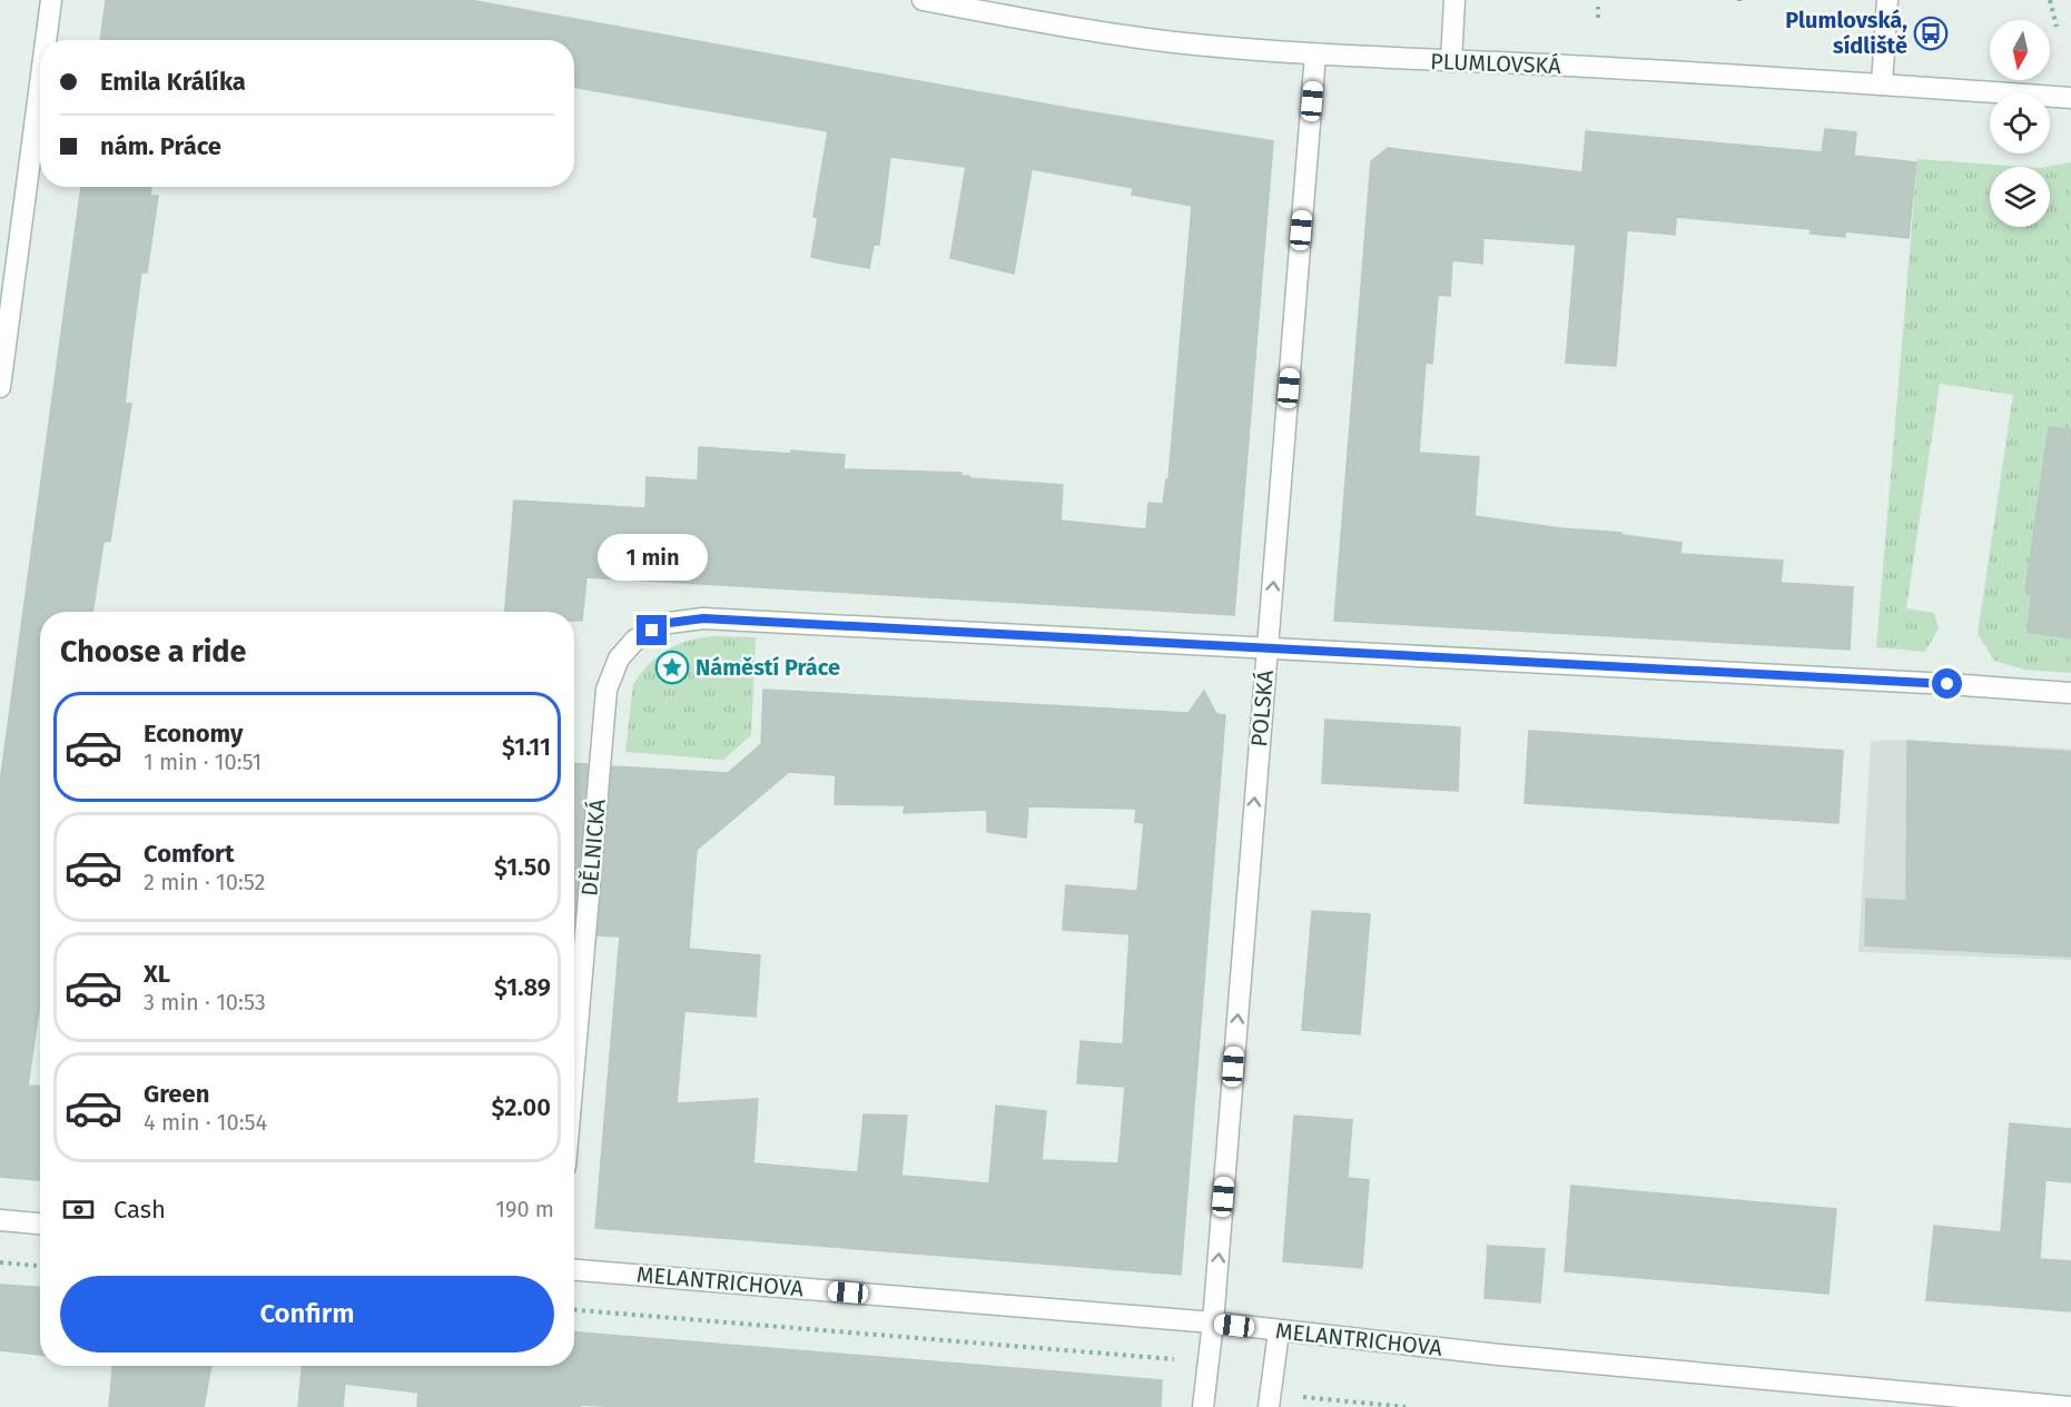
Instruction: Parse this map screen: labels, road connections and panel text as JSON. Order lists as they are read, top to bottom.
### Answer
{
  "streets": {
    "street": [
      "PLUMLOVSKÁ",
      "POLSKÁ",
      "DĚLNICKÁ",
      "MELANTRICHOVA"
    ]
  },
  "crossings": [
    ["PLUMLOVSKÁ", "POLSKÁ"],
    ["POLSKÁ", "DĚLNICKÁ"],
    ["POLSKÁ", "MELANTRICHOVA"]
  ],
  "one_way": ["POLSKÁ"],
  "places": {
    "bus stop": ["Plumlovská, sídliště"],
    "place": ["Náměstí Práce"]
  },
  "north": "bottom",
  "page": {
    "banner": ["Emila Králíka", "nám. Práce"],
    "bubble": "1 min",
    "heading": "Choose a ride",
    "list": [
      {
        "name": "Economy",
        "note": "1 min · 10:51",
        "value": "$1.11"
      },
      {
        "name": "Comfort",
        "note": "2 min · 10:52",
        "value": "$1.50"
      },
      {
        "name": "XL",
        "note": "3 min · 10:53",
        "value": "$1.89"
      },
      {
        "name": "Green",
        "note": "4 min · 10:54",
        "value": "$2.00"
      }
    ],
    "pay": ["Cash", "190 m"],
    "buttons": "Confirm"
  }
}
